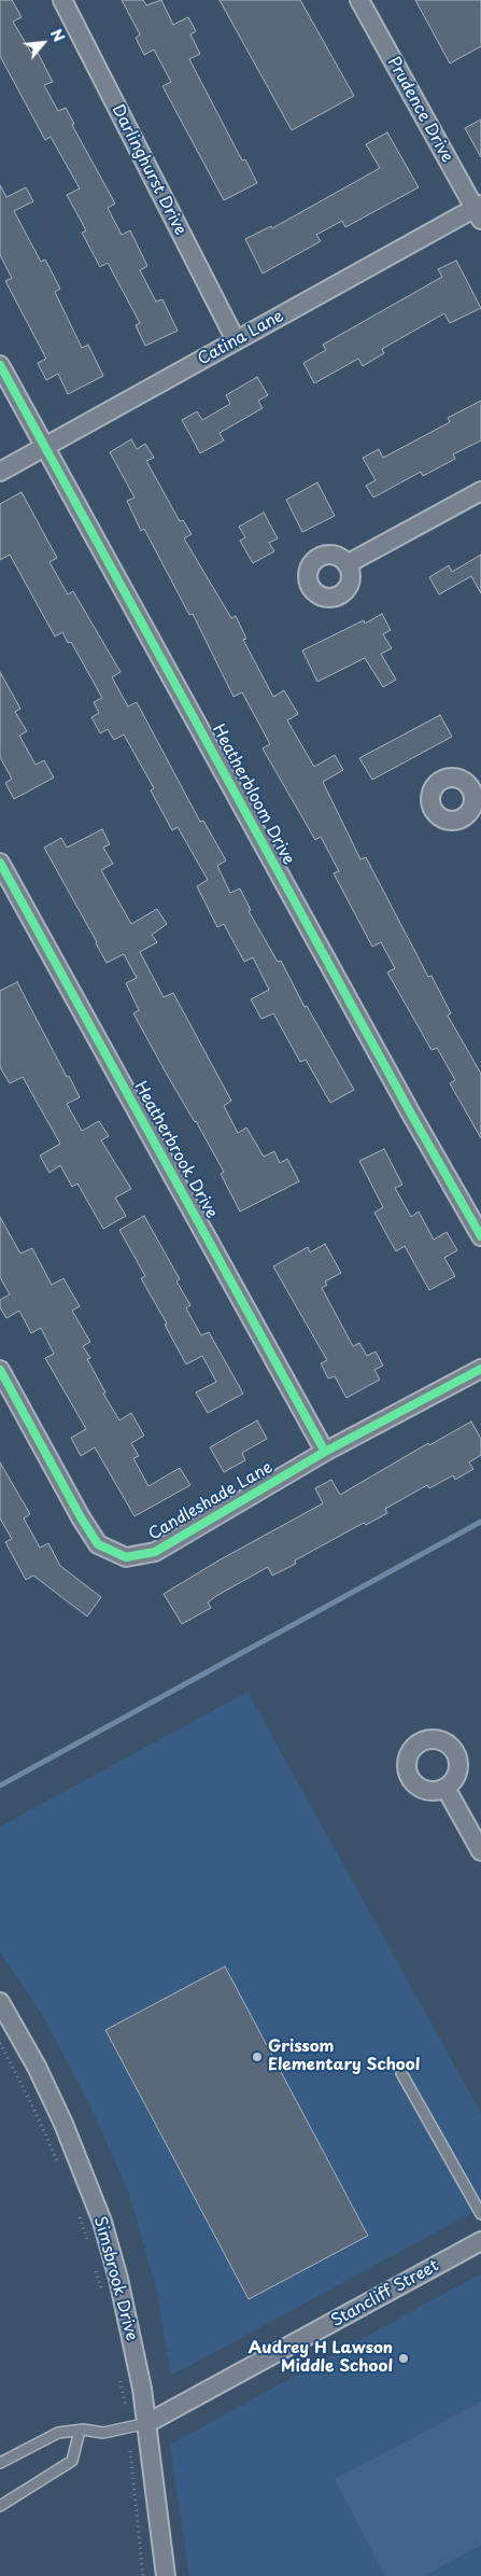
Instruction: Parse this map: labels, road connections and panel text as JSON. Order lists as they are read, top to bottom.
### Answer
{
  "streets": {
    "street": [
      "Prudence Drive",
      "Darlinghurst Drive",
      "Catina Lane",
      "Heatherbloom Drive",
      "Heatherbrook Drive",
      "Candleshade Lane",
      "Simsbrook Drive",
      "Stancliff Street"
    ]
  },
  "crossings": [
    ["Prudence Drive", "Catina Lane"],
    ["Darlinghurst Drive", "Catina Lane"],
    ["Catina Lane", "Heatherbloom Drive"],
    ["Heatherbrook Drive", "Candleshade Lane"],
    ["Simsbrook Drive", "Stancliff Street"]
  ],
  "places": ["Grissom Elementary School", "Audrey H Lawson Middle School"],
  "north": "top right"
}
